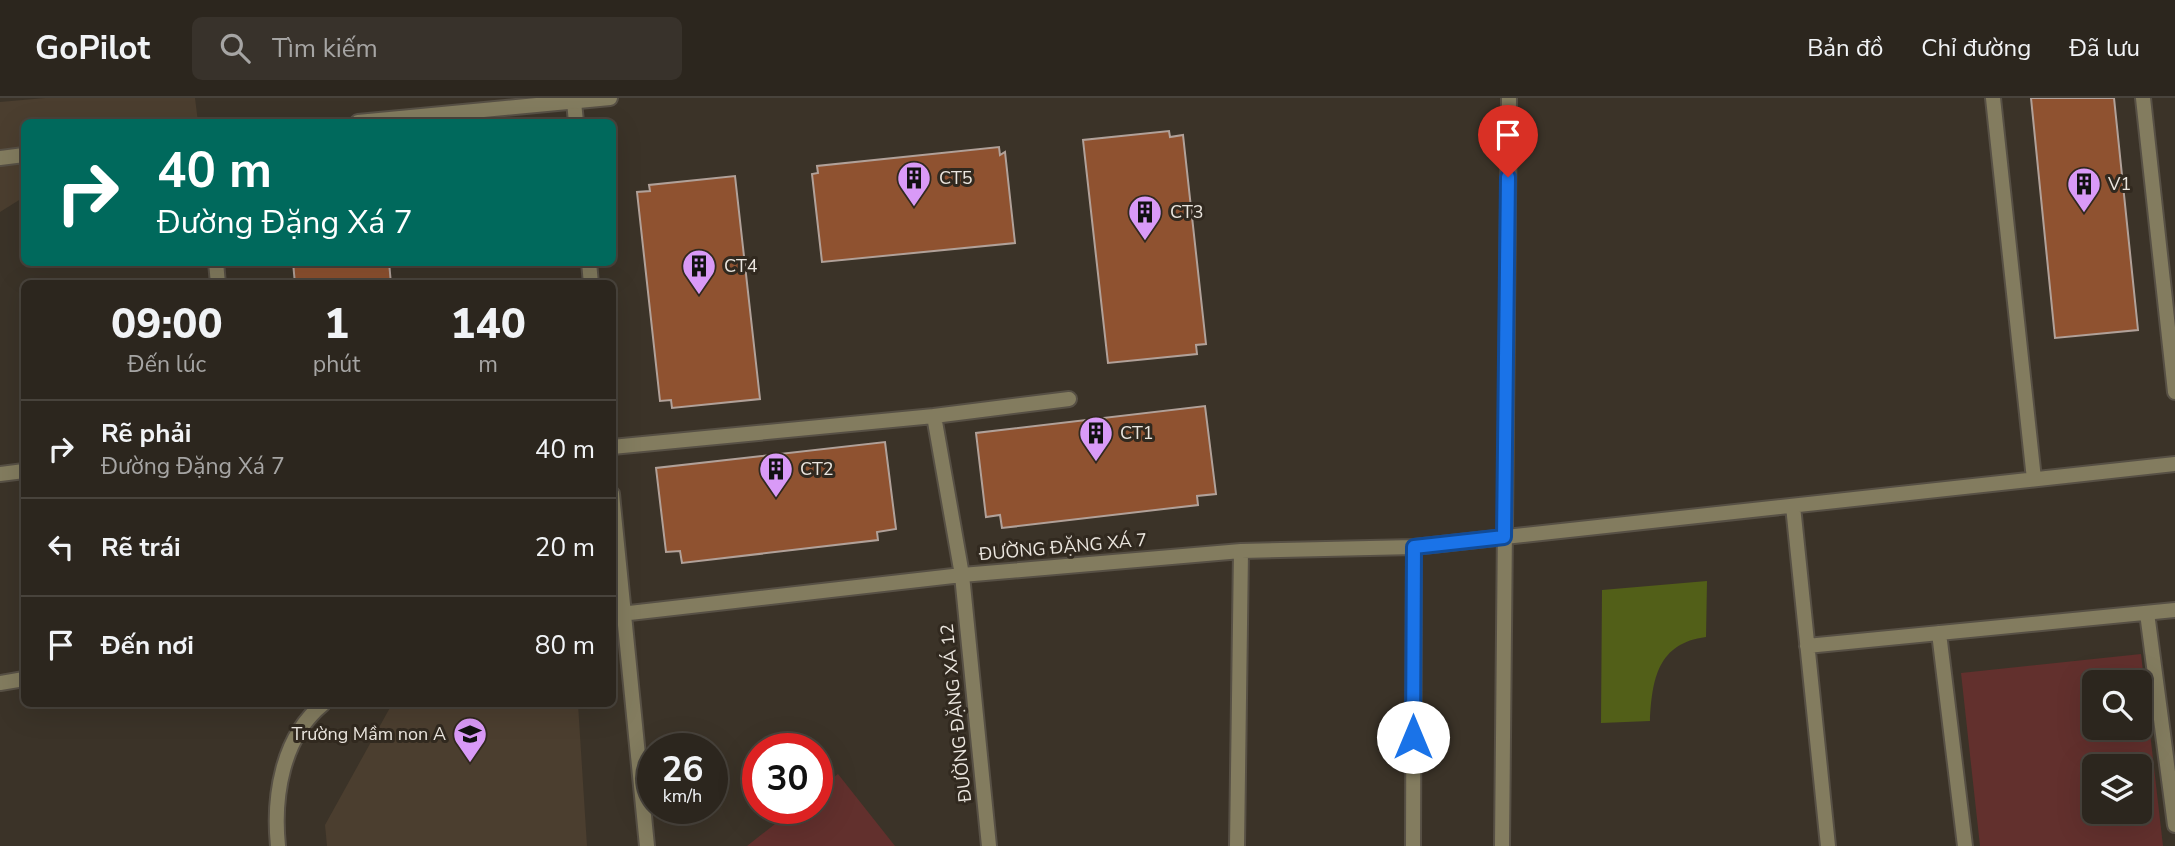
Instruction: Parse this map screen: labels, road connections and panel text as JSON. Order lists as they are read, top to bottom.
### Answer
{
  "streets": {
    "street": ["ĐƯỜNG ĐẶNG XÁ 7", "ĐƯỜNG ĐẶNG XÁ 12"]
  },
  "crossings": [
    ["ĐƯỜNG ĐẶNG XÁ 7", "ĐƯỜNG ĐẶNG XÁ 12"]
  ],
  "places": {
    "building": [
      "CT5",
      "V1",
      "CT3",
      "CT4",
      "CT1",
      "CT2"
    ],
    "school or university": ["Trường Mầm non A"]
  },
  "page": {
    "header": "GoPilot",
    "search": "Tìm kiếm",
    "nav": ["Bản đồ", "Chỉ đường", "Đã lưu"],
    "turn": ["40 m", "Đường Đặng Xá 7"],
    "eta": [
      "09:00",
      "Đến lúc",
      "1",
      "phút",
      "140",
      "m"
    ],
    "list": [
      {
        "name": "Rẽ phải",
        "note": "Đường Đặng Xá 7",
        "value": "40 m"
      },
      {
        "name": "Rẽ trái",
        "value": "20 m"
      },
      {
        "name": "Đến nơi",
        "value": "80 m"
      }
    ],
    "speed": "26 km/h",
    "limit": "30"
  }
}
